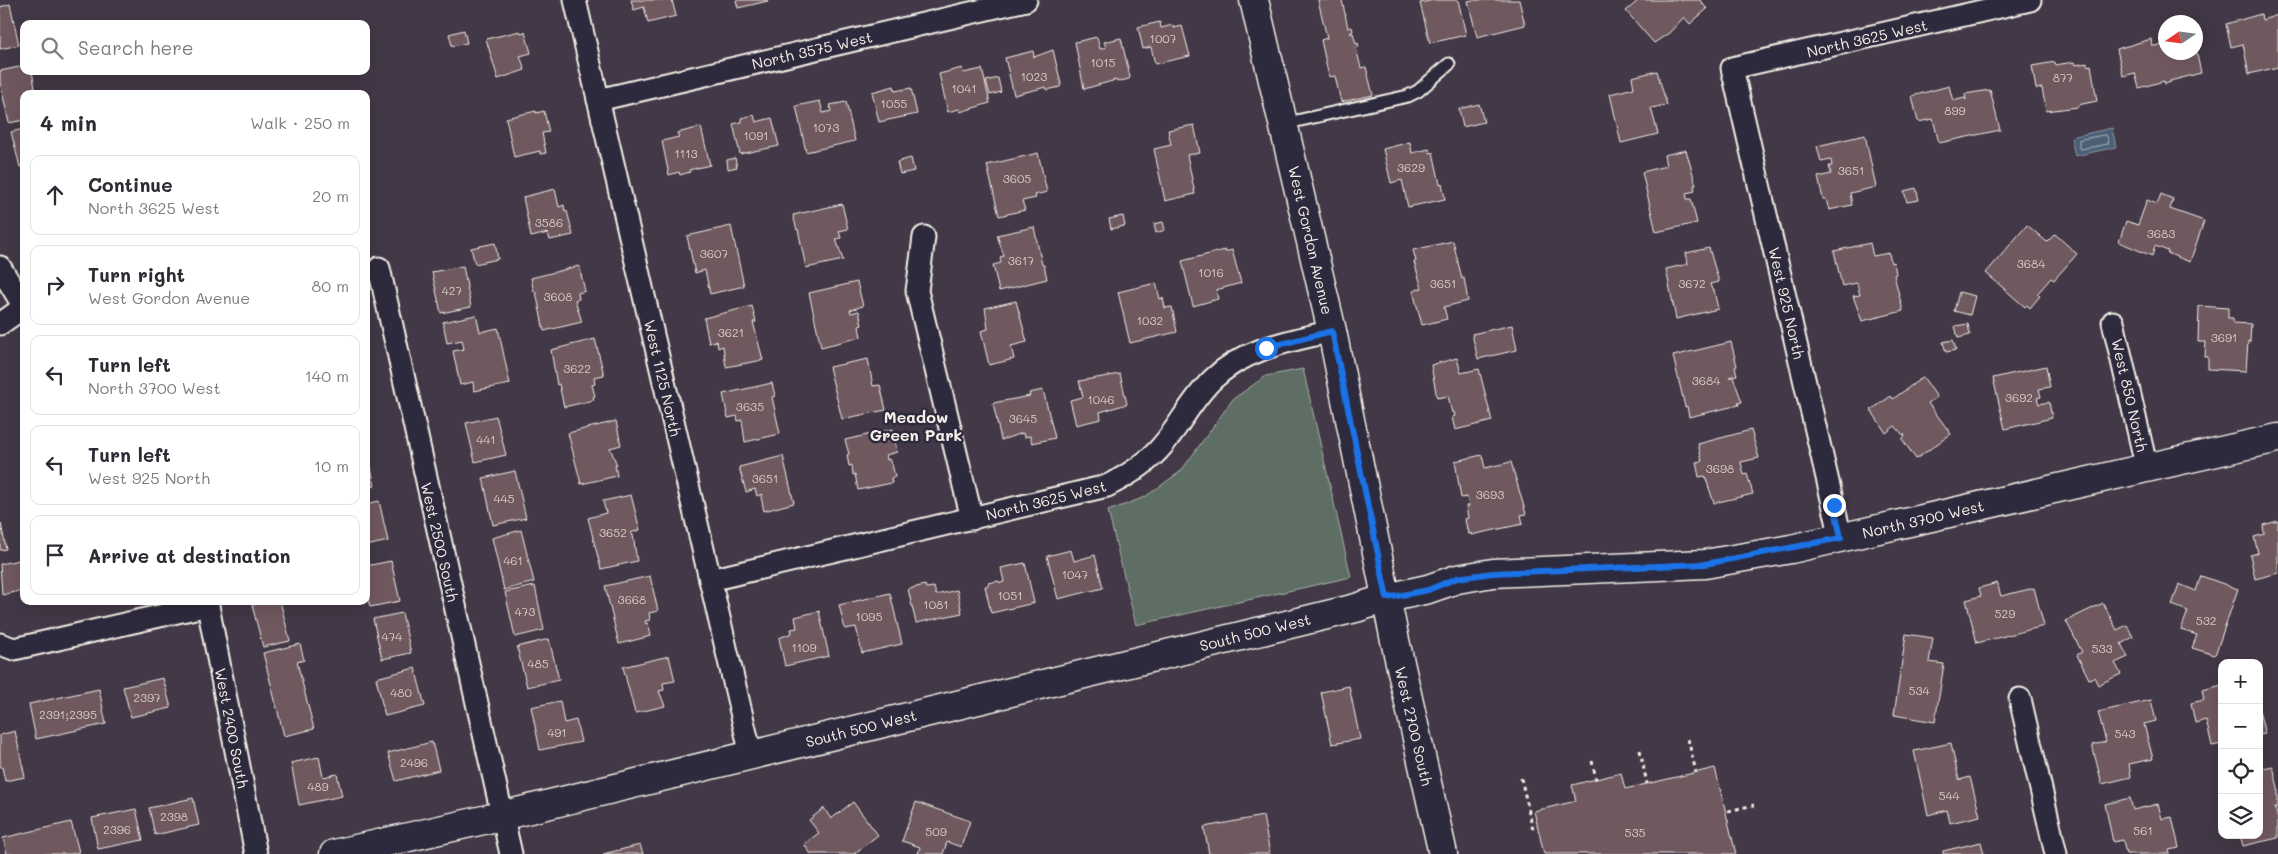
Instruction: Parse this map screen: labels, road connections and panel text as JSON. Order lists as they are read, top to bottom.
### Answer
{
  "streets": {
    "street": [
      "North 3625 West",
      "North 3575 West",
      "West Gordon Avenue",
      "West 925 North",
      "West 1125 North",
      "West 850 North",
      "North 3700 West",
      "West 2500 South",
      "South 500 West",
      "West 2700 South",
      "West 2400 South"
    ]
  },
  "crossings": [
    ["North 3625 West", "West Gordon Avenue"],
    ["North 3625 West", "West 925 North"],
    ["North 3625 West", "West 1125 North"],
    ["North 3575 West", "West 1125 North"],
    ["West Gordon Avenue", "North 3700 West"],
    ["West Gordon Avenue", "South 500 West"],
    ["West Gordon Avenue", "West 2700 South"],
    ["West 925 North", "North 3700 West"],
    ["West 1125 North", "South 500 West"],
    ["West 850 North", "North 3700 West"],
    ["North 3700 West", "South 500 West"],
    ["North 3700 West", "West 2700 South"],
    ["West 2500 South", "South 500 West"],
    ["South 500 West", "West 2700 South"]
  ],
  "districts": ["Meadow Green Park"],
  "house_numbers": [
    "1007",
    "1015",
    "1023",
    "877",
    "1041",
    "1055",
    "899",
    "1073",
    "1091",
    "1113",
    "3629",
    "3651",
    "3605",
    "3586",
    "3683",
    "3607",
    "3617",
    "3684",
    "1016",
    "3651",
    "3672",
    "427",
    "3608",
    "1032",
    "3621",
    "3691",
    "3622",
    "3684",
    "3692",
    "1046",
    "3635",
    "3645",
    "441",
    "3698",
    "3651",
    "3693",
    "445",
    "3652",
    "461",
    "1047",
    "1051",
    "3668",
    "1081",
    "473",
    "529",
    "1095",
    "532",
    "474",
    "1109",
    "533",
    "485",
    "534",
    "480",
    "2397",
    "2391;2395",
    "491",
    "543",
    "2496",
    "489",
    "544",
    "2398",
    "2396",
    "561",
    "509",
    "535"
  ],
  "north": "left",
  "page": {
    "search": "Search here",
    "heading": ["4 min", "Walk · 250 m"],
    "list": [
      ["Continue", "North 3625 West", "20 m"],
      ["Turn right", "West Gordon Avenue", "80 m"],
      ["Turn left", "North 3700 West", "140 m"],
      ["Turn left", "West 925 North", "10 m"],
      "Arrive at destination"
    ],
    "map_buttons": ["+", "−"]
  }
}
